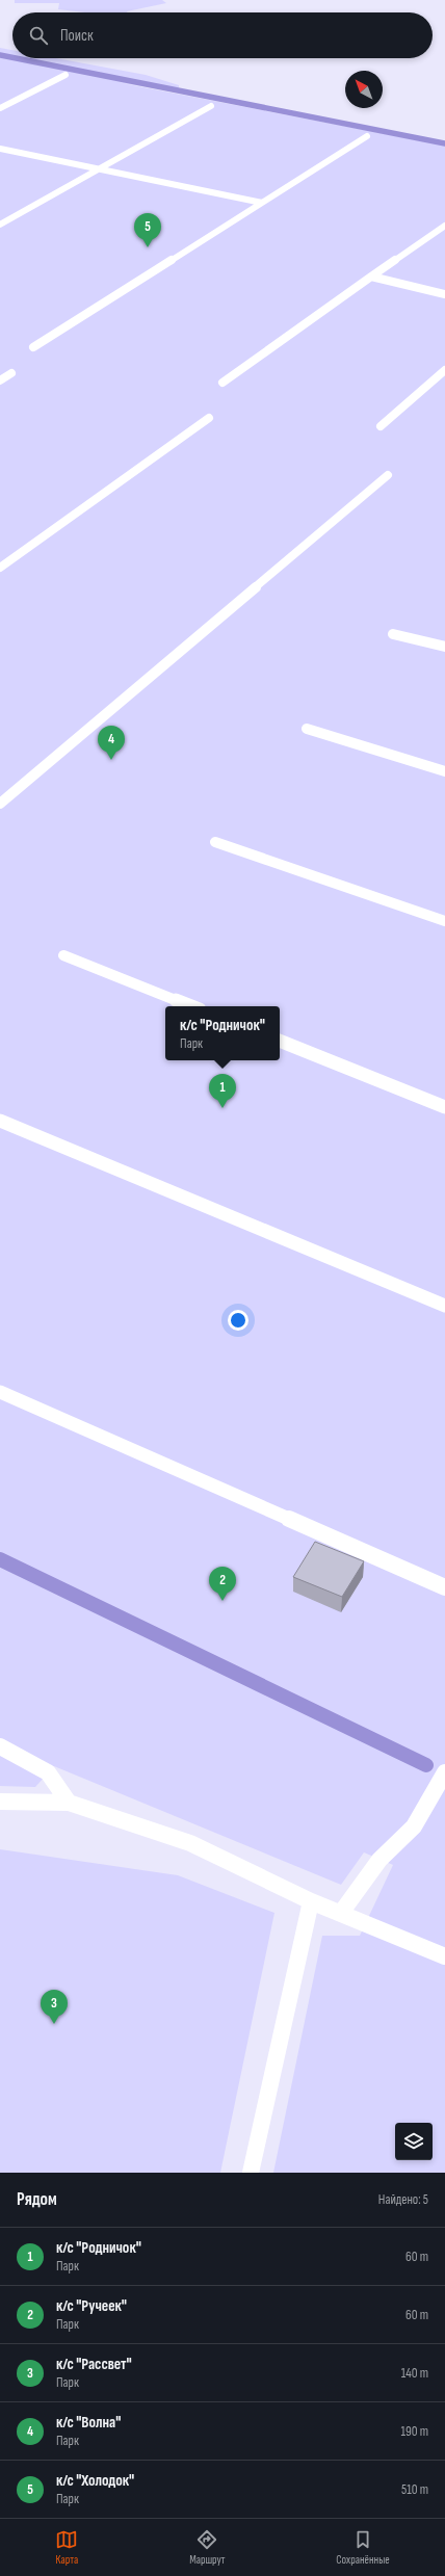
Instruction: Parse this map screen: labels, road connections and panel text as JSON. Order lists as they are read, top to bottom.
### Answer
{
  "north": "top left",
  "page": {
    "search": "Поиск",
    "pins": [
      "5",
      "4",
      "1",
      "2",
      "3"
    ],
    "popup": ["к/с \"Родничок\"", "Парк"],
    "heading": ["Рядом", "Найдено: 5"],
    "list": [
      {
        "mark": "1",
        "name": "к/с \"Родничок\"",
        "note": "Парк",
        "value": "60 m"
      },
      {
        "mark": "2",
        "name": "к/с \"Ручеек\"",
        "note": "Парк",
        "value": "60 m"
      },
      {
        "mark": "3",
        "name": "к/с \"Рассвет\"",
        "note": "Парк",
        "value": "140 m"
      },
      {
        "mark": "4",
        "name": "к/с \"Волна\"",
        "note": "Парк",
        "value": "190 m"
      },
      {
        "mark": "5",
        "name": "к/с \"Холодок\"",
        "note": "Парк",
        "value": "510 m"
      }
    ],
    "nav": ["Карта", "Маршрут", "Сохранённые"]
  }
}
